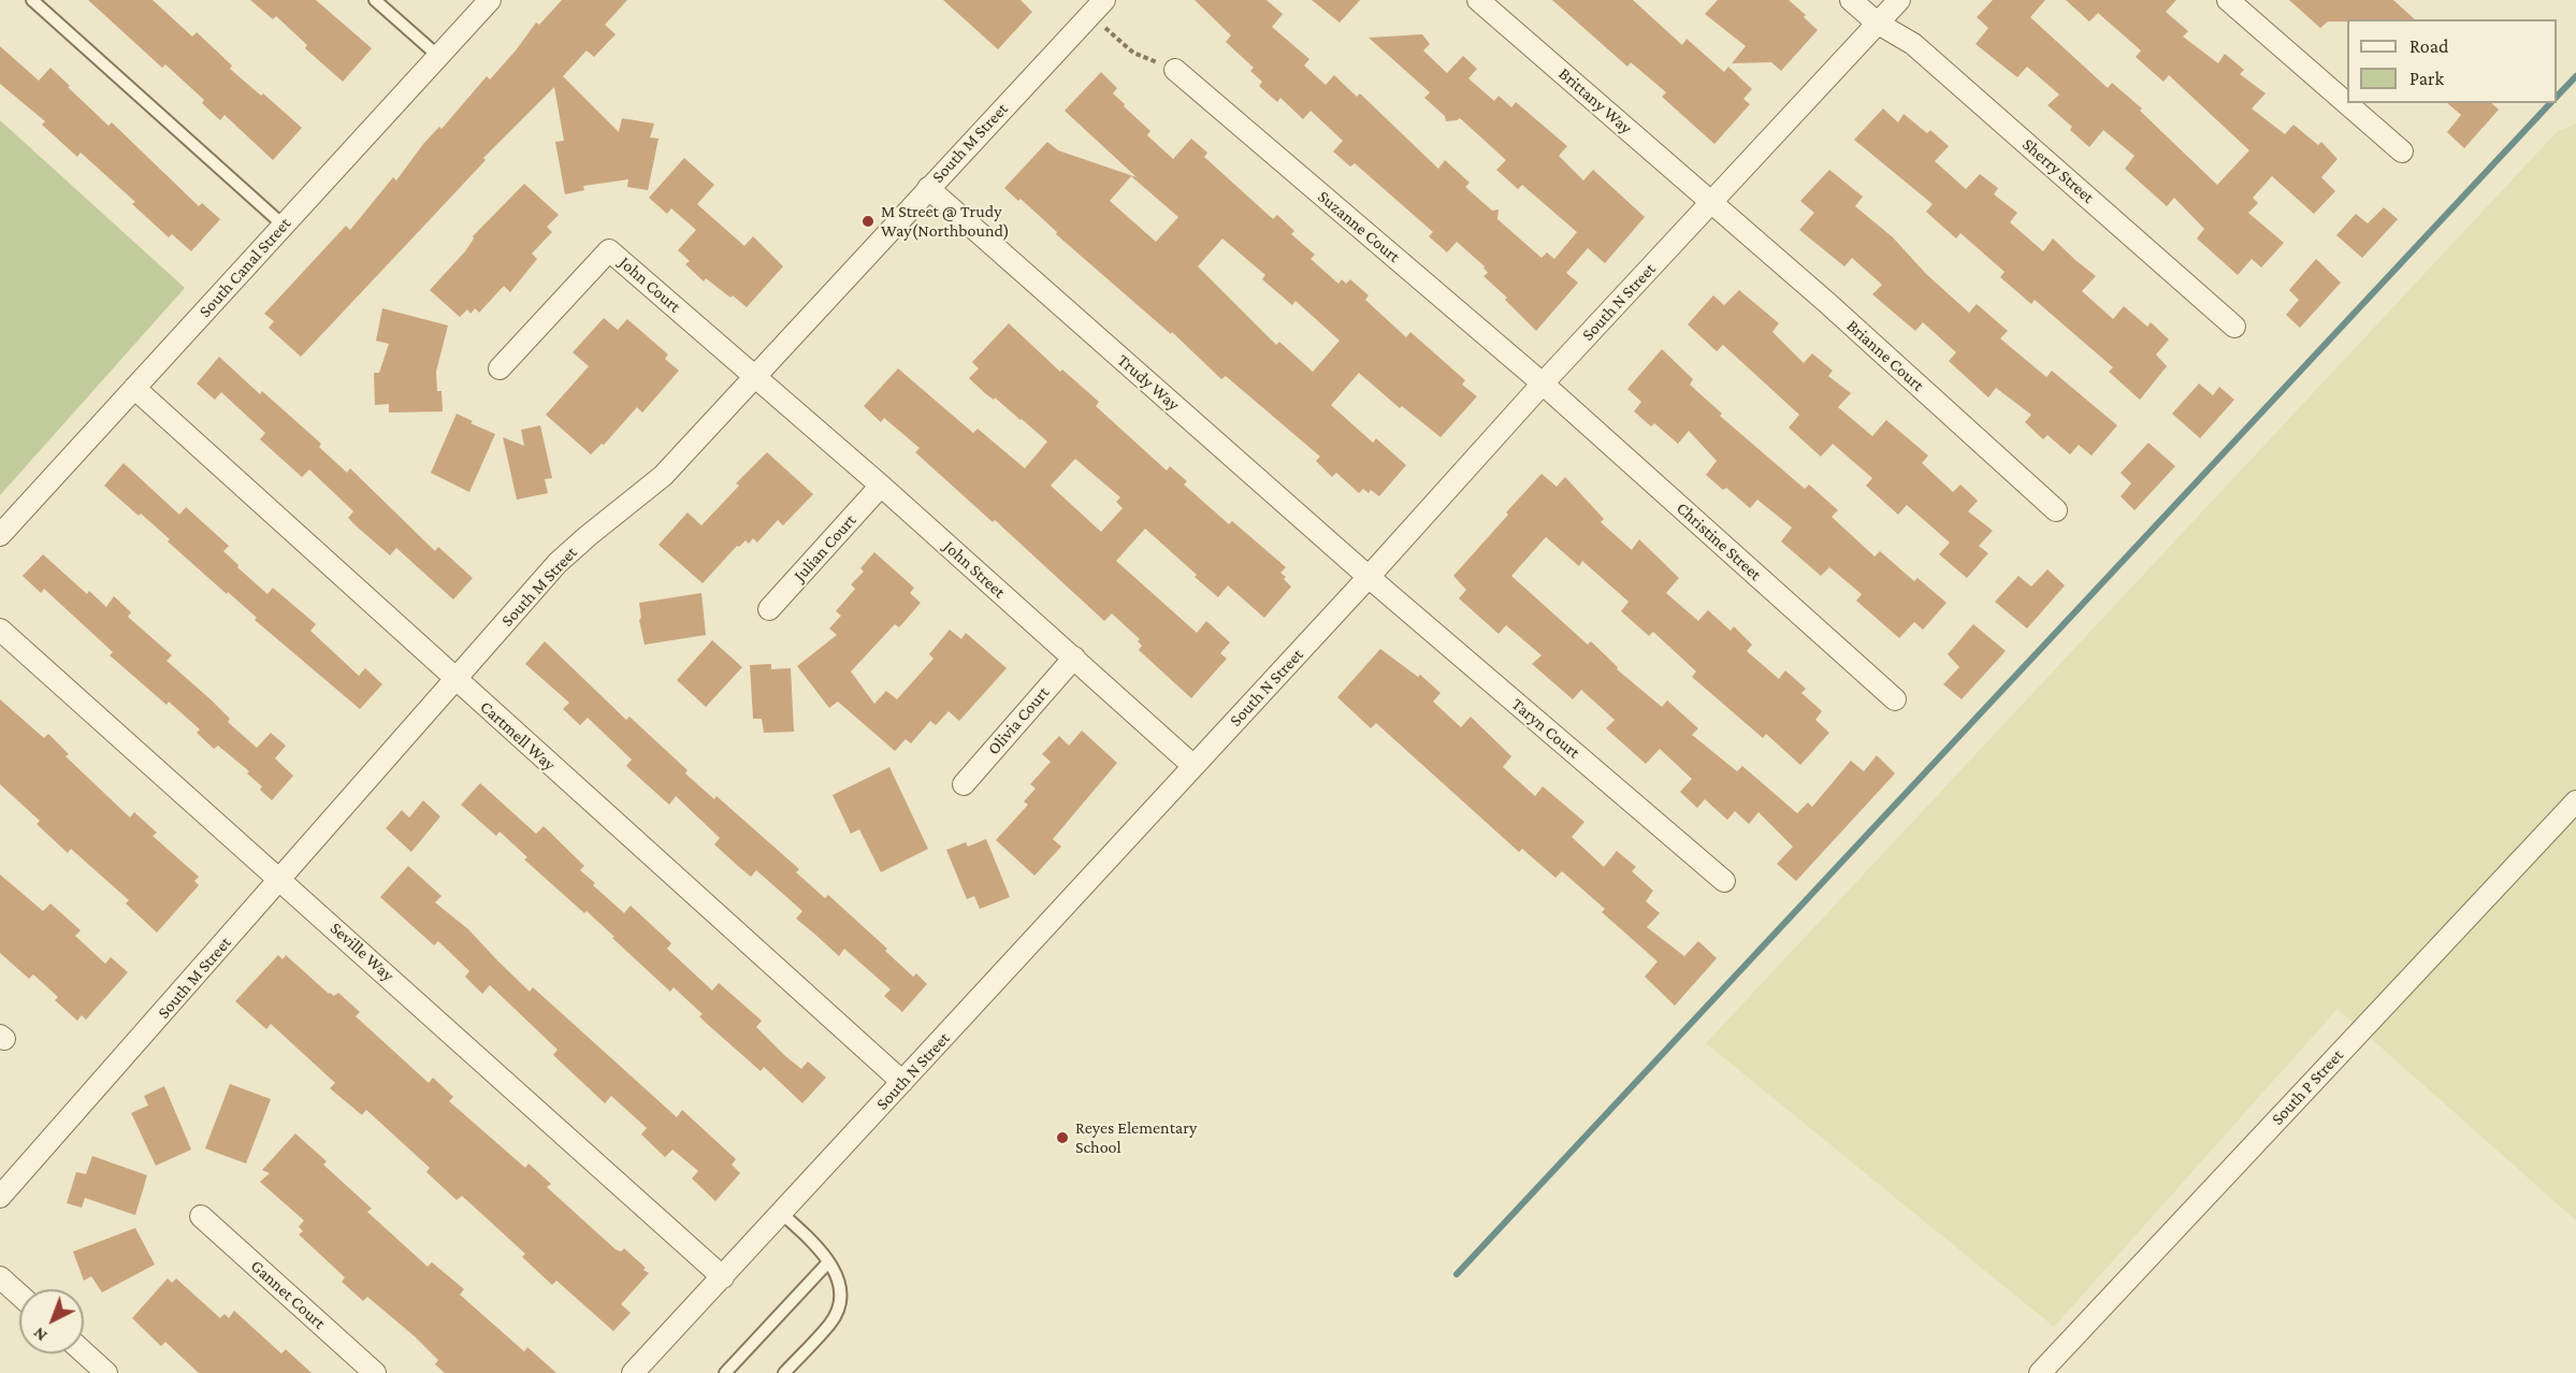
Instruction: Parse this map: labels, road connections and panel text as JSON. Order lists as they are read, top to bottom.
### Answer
{
  "streets": {
    "street": [
      "Brittany Way",
      "South M Street",
      "Sherry Street",
      "Suzanne Court",
      "South Canal Street",
      "John Court",
      "South N Street",
      "Brianne Court",
      "Trudy Way",
      "Christine Street",
      "Julian Court",
      "John Street",
      "Olivia Court",
      "Taryn Court",
      "Cartmell Way",
      "Seville Way",
      "South P Street",
      "Gannet Court"
    ]
  },
  "crossings": [
    ["Brittany Way", "South N Street"],
    ["Brittany Way", "Brianne Court"],
    ["South M Street", "John Court"],
    ["South M Street", "Trudy Way"],
    ["South M Street", "John Street"],
    ["South M Street", "Cartmell Way"],
    ["South M Street", "Seville Way"],
    ["Sherry Street", "South N Street"],
    ["Suzanne Court", "South N Street"],
    ["Suzanne Court", "Christine Street"],
    ["South Canal Street", "Cartmell Way"],
    ["John Court", "John Street"],
    ["South N Street", "Brianne Court"],
    ["South N Street", "Trudy Way"],
    ["South N Street", "Christine Street"],
    ["South N Street", "John Street"],
    ["South N Street", "Taryn Court"],
    ["South N Street", "Cartmell Way"],
    ["South N Street", "Seville Way"],
    ["Trudy Way", "Taryn Court"],
    ["Julian Court", "John Street"],
    ["John Street", "Olivia Court"]
  ],
  "places": ["M Street @ Trudy Way(Northbound)", "Reyes Elementary School"],
  "legend": ["Road", "Park"],
  "north": "bottom left"
}
